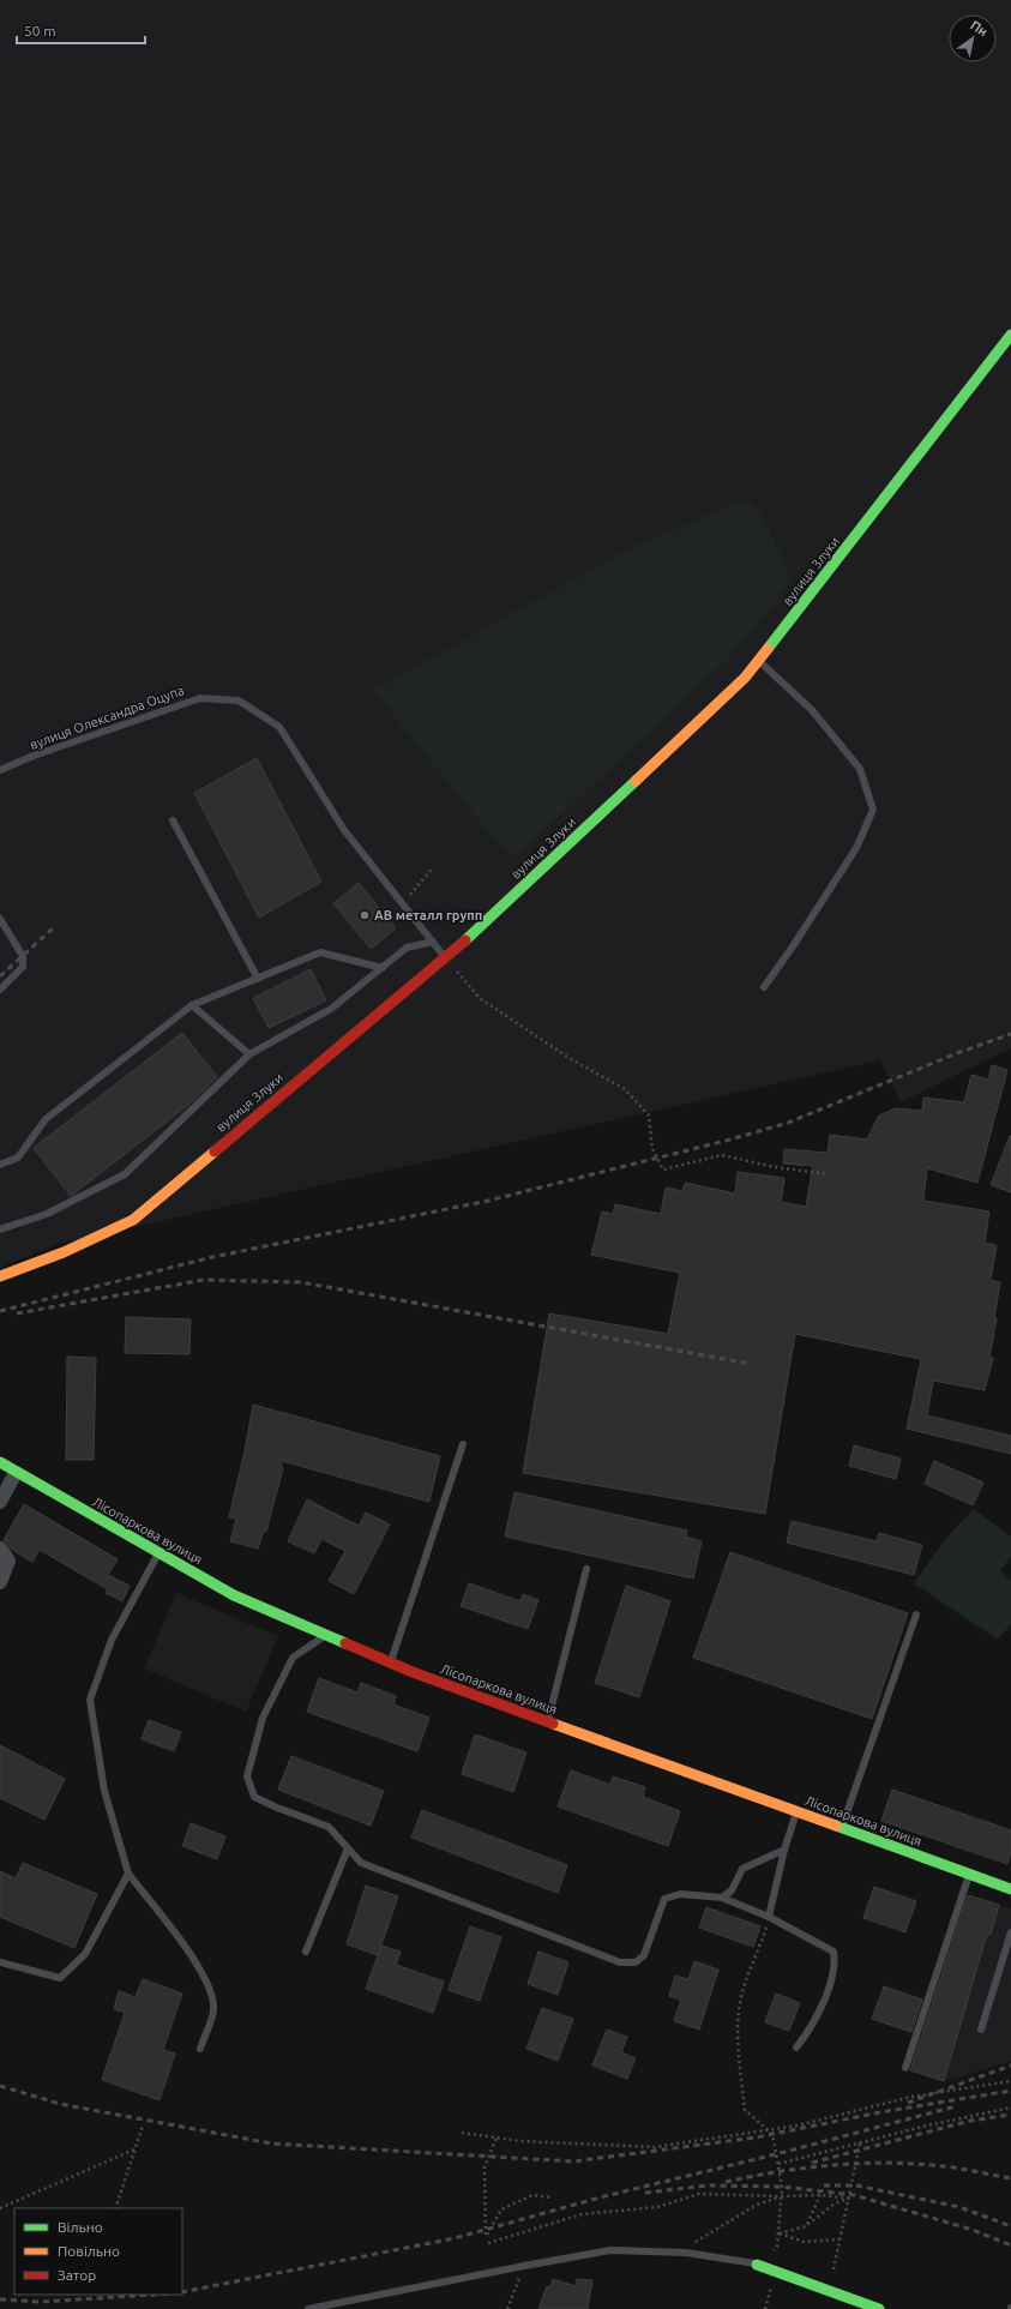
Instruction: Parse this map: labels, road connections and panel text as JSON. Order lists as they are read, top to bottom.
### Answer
{
  "streets": {
    "street": ["вулиця Злуки", "Лісопаркова вулиця"],
    "lane": ["вулиця Олександра Оцупа"]
  },
  "crossings": [
    ["вулиця Злуки", "вулиця Олександра Оцупа"]
  ],
  "places": ["АВ металл групп"],
  "legend": ["Вільно", "Повільно", "Затор"],
  "scale_bar": "50 m",
  "north": "top right"
}
